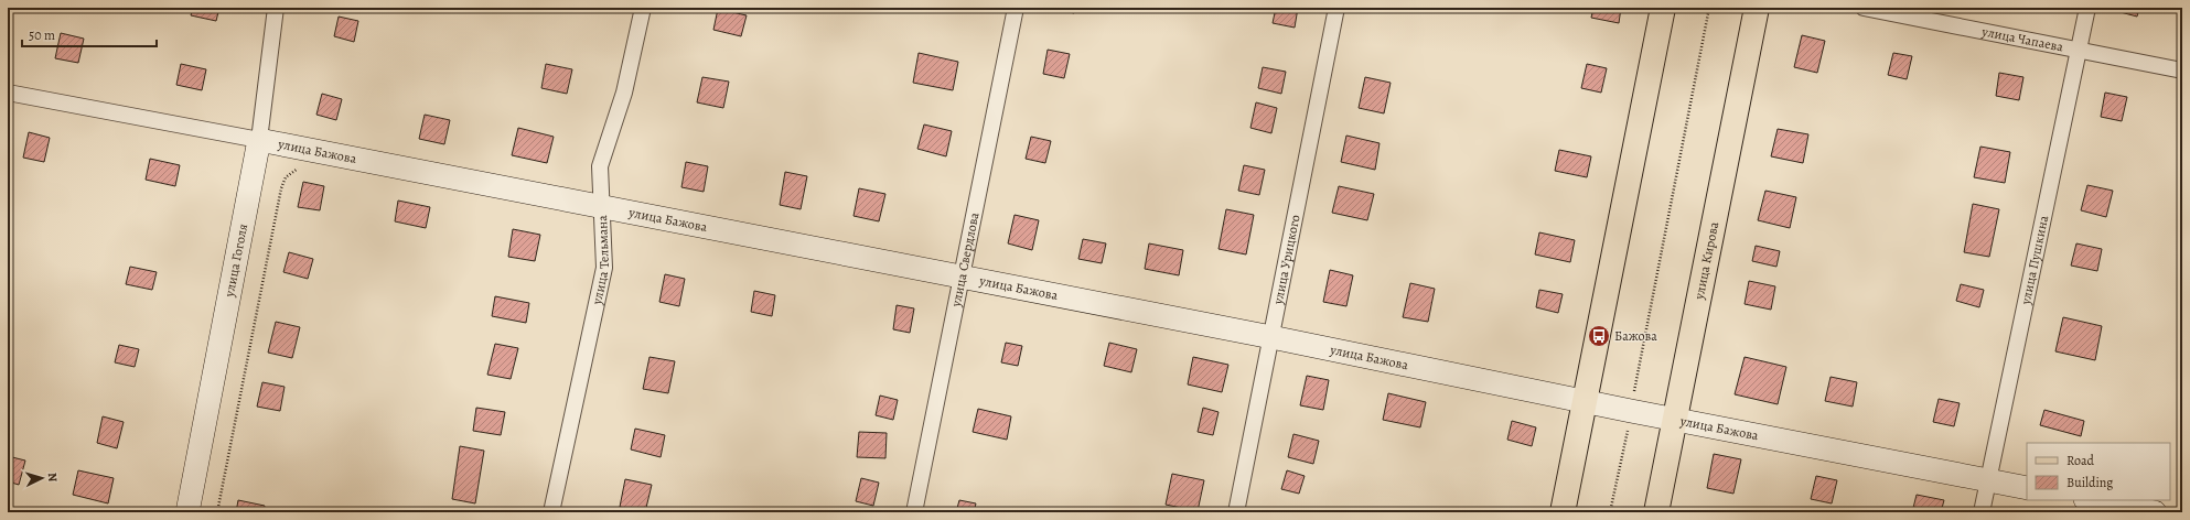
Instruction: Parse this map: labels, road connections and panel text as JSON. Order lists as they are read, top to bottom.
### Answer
{
  "streets": {
    "main road": ["улица Кирова"],
    "street": [
      "улица Чапаева",
      "улица Бажова",
      "улица Тельмана",
      "улица Свердлова",
      "улица Урицкого",
      "улица Пушкина",
      "улица Гоголя"
    ]
  },
  "crossings": [
    ["улица Чапаева", "улица Пушкина"],
    ["улица Бажова", "улица Тельмана"],
    ["улица Бажова", "улица Свердлова"],
    ["улица Бажова", "улица Урицкого"],
    ["улица Бажова", "улица Кирова"],
    ["улица Бажова", "улица Пушкина"],
    ["улица Бажова", "улица Гоголя"]
  ],
  "places": {
    "bus stop": ["Бажова"]
  },
  "legend": ["Road", "Building"],
  "scale_bar": "50 m",
  "north": "right"
}
